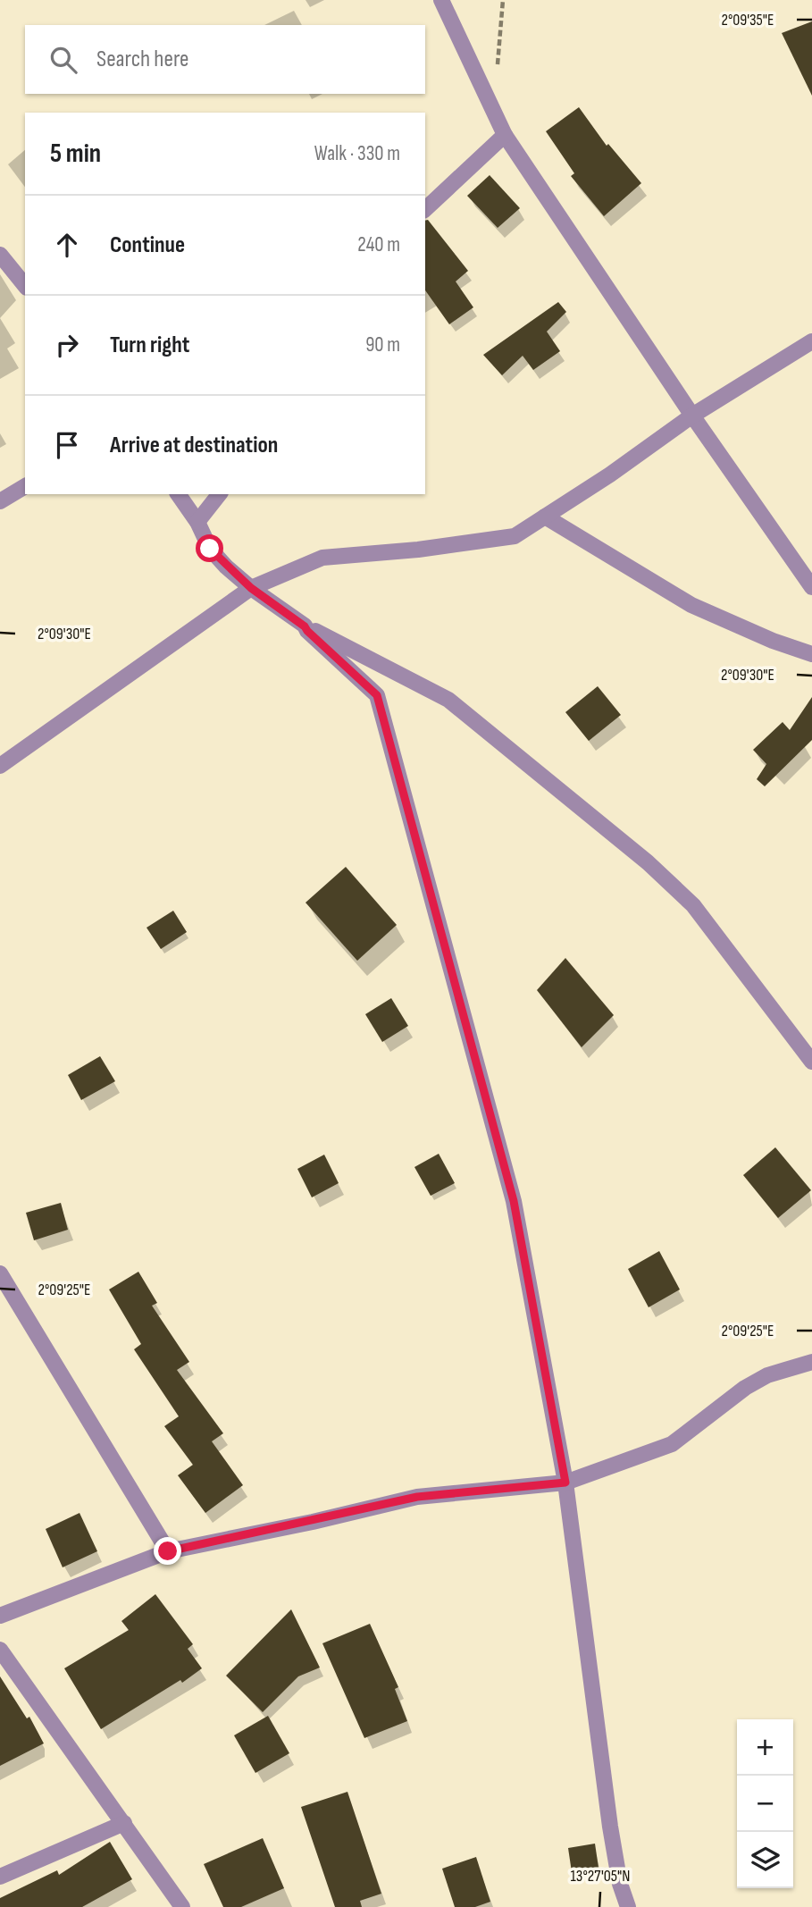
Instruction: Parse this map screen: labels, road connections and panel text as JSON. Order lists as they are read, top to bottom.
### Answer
{
  "page": {
    "search": "Search here",
    "heading": ["5 min", "Walk · 330 m"],
    "list": [
      ["Continue", "240 m"],
      ["Turn right", "90 m"],
      "Arrive at destination"
    ],
    "map_buttons": ["+", "−"]
  },
  "coordinates": [
    "2°09'35\"E",
    "2°09'30\"E",
    "2°09'25\"E",
    "13°27'05\"N"
  ]
}
